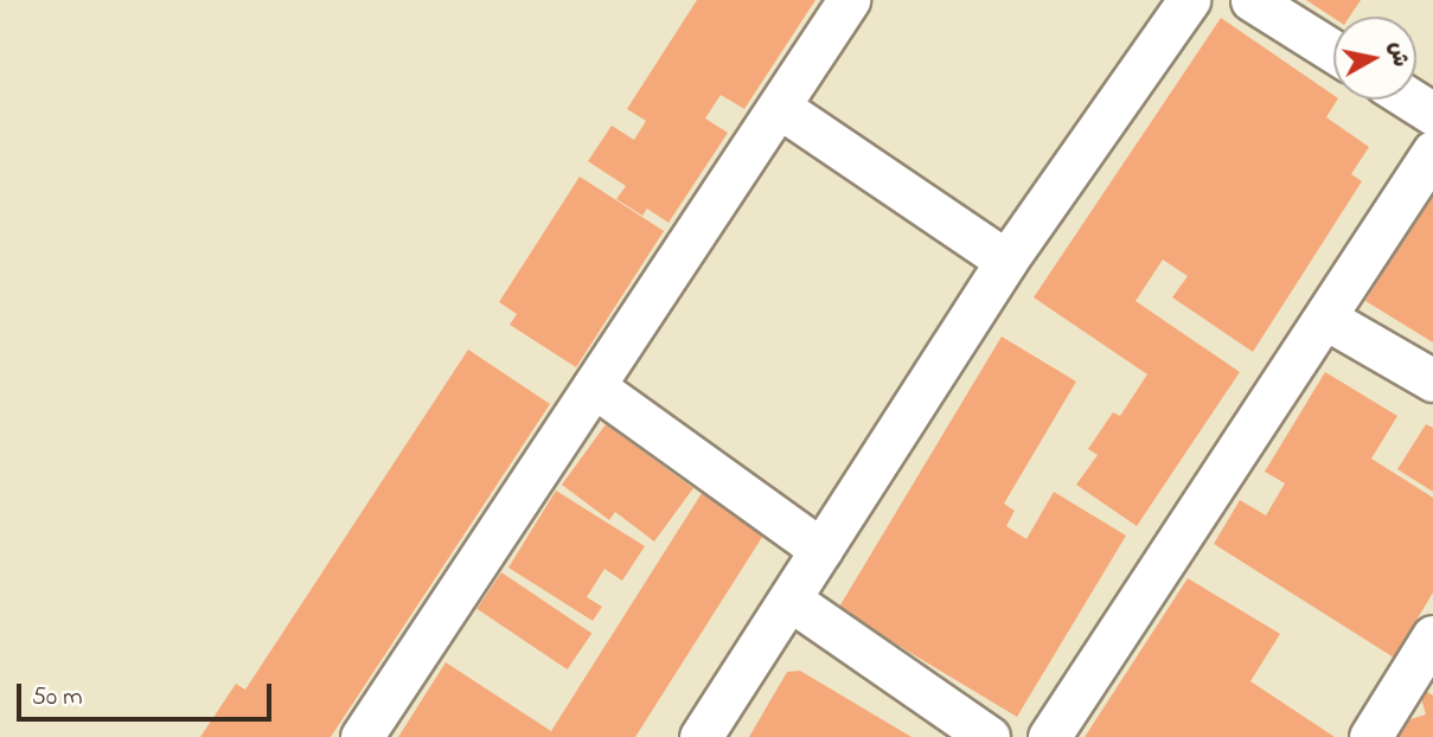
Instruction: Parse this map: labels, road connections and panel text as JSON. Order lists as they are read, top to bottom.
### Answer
{
  "scale_bar": "50 m",
  "north": "right"
}
